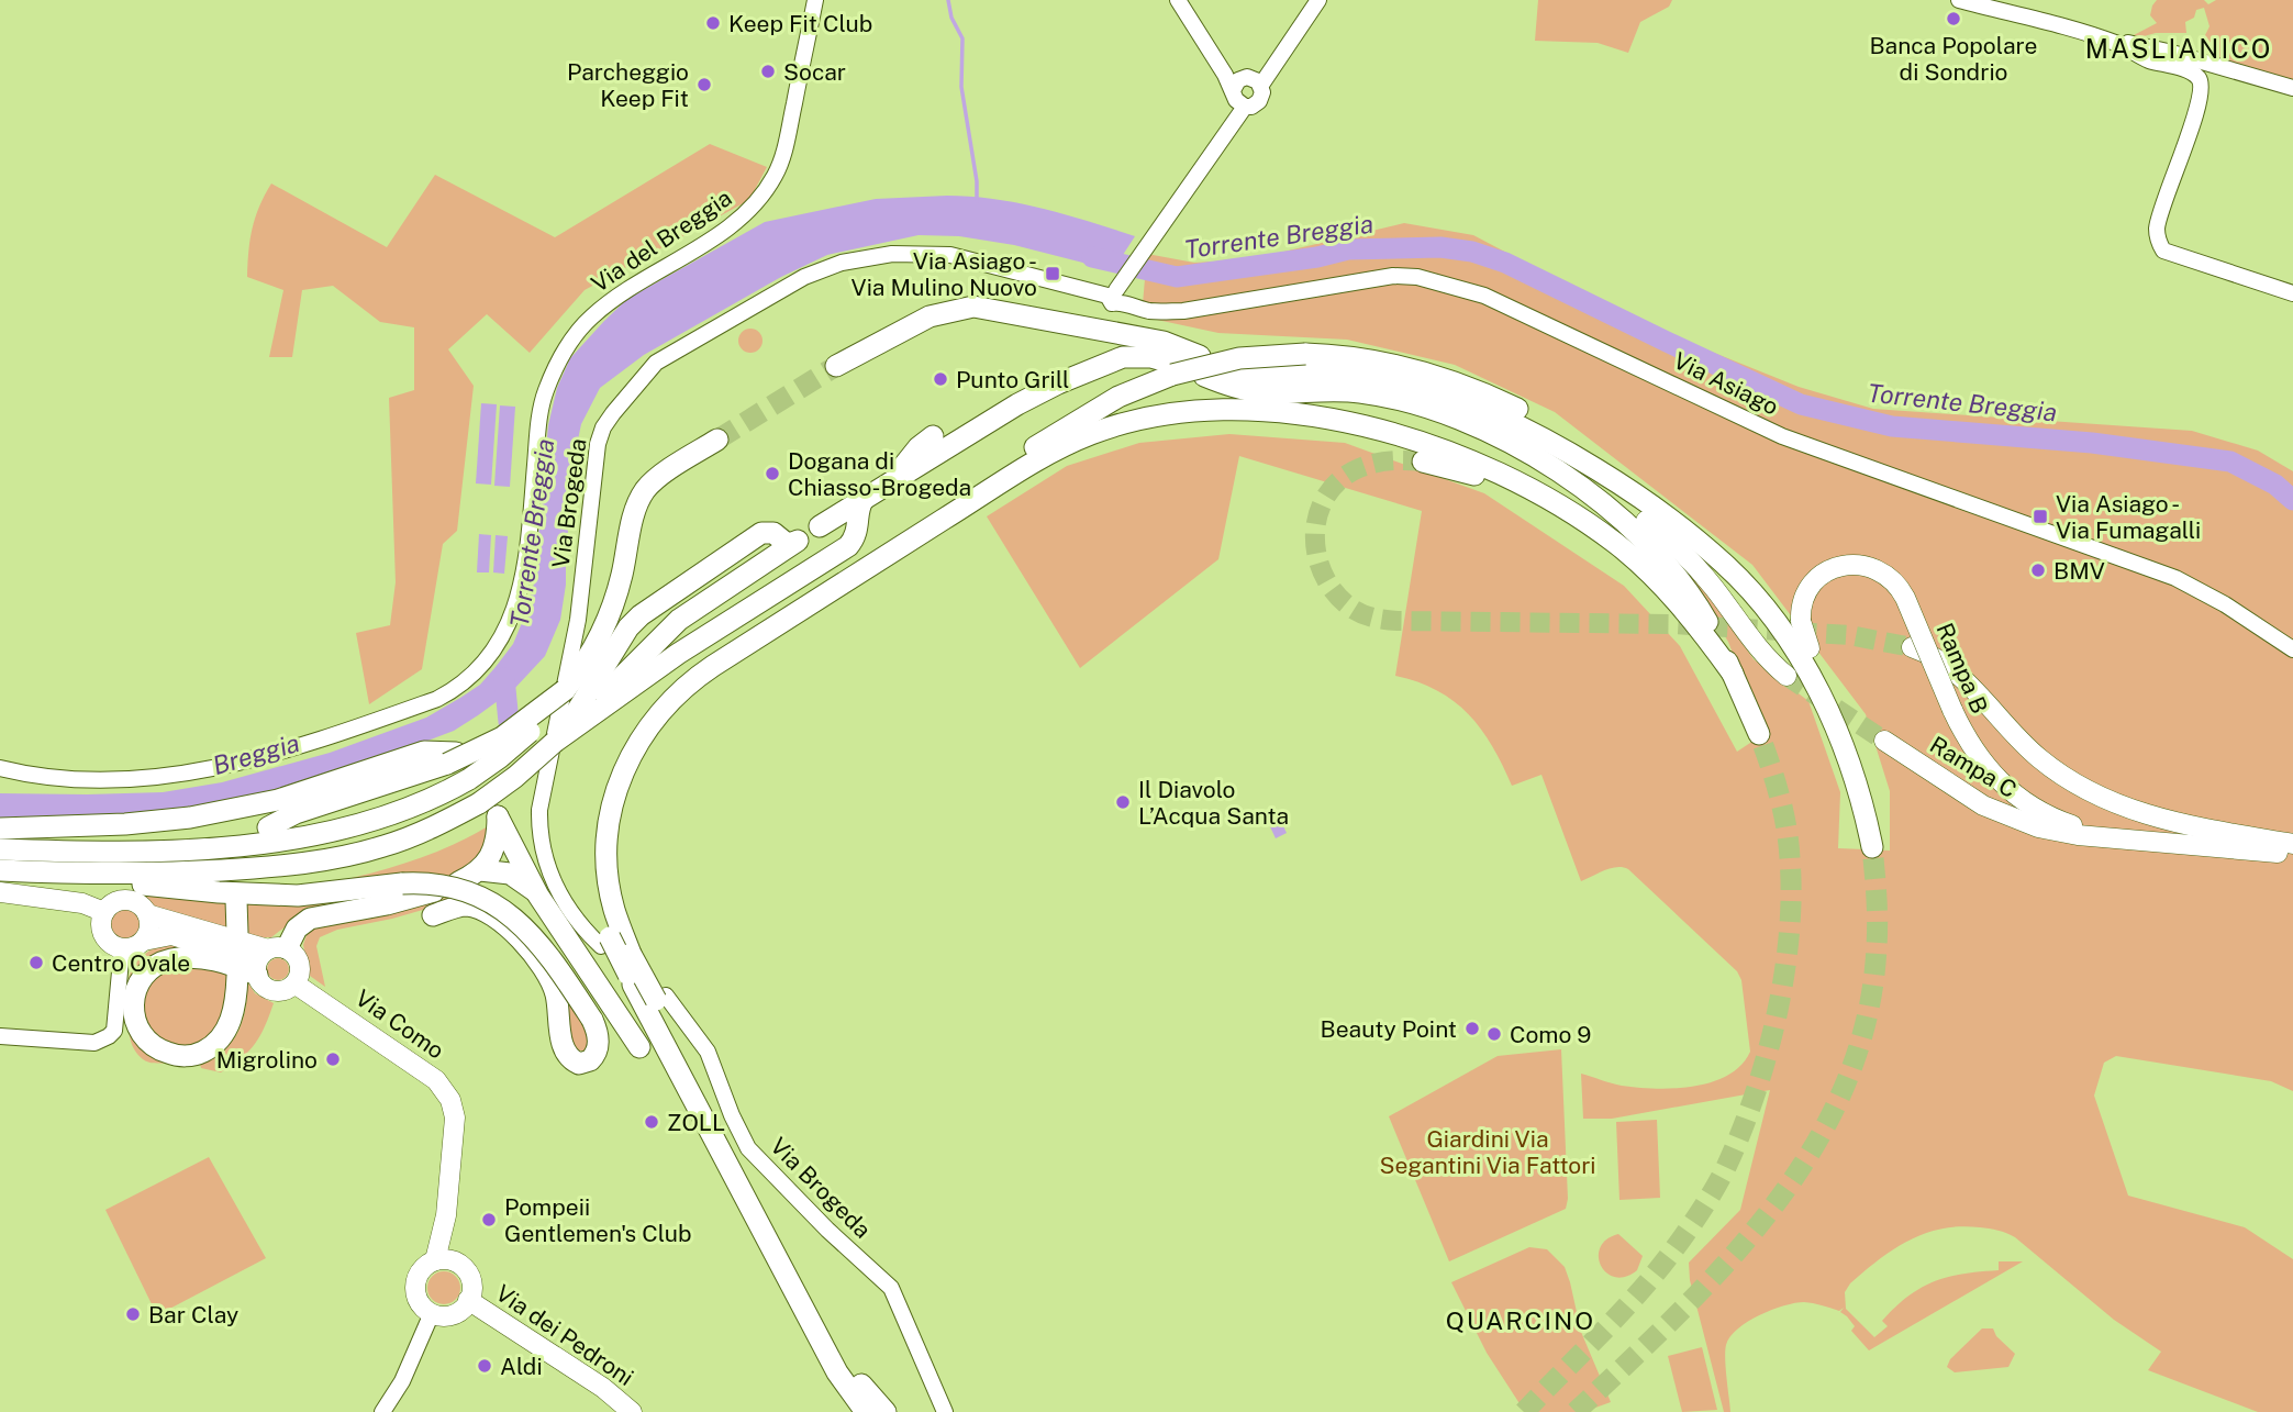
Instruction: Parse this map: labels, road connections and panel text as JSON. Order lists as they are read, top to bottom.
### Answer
{
  "streets": {
    "main road": [
      "Rampa B",
      "Rampa C",
      "Via Como",
      "Via dei Pedroni"
    ],
    "street": ["Via del Breggia", "Via Asiago", "Via Brogeda"]
  },
  "crossings": [
    ["Via Asiago", "Via Brogeda"],
    ["Rampa B", "Rampa C"],
    ["Via Como", "Via dei Pedroni"]
  ],
  "districts": ["MASLIANICO", "QUARCINO"],
  "water": ["Torrente Breggia", "Breggia"],
  "parks": ["Giardini Via Segantini Via Fattori"],
  "places": {
    "other": [
      "Banca Popolare di Sondrio",
      "Keep Fit Club",
      "Socar",
      "Parcheggio Keep Fit",
      "Punto Grill",
      "Dogana di Chiasso-Brogeda",
      "BMV",
      "Il Diavolo L’Acqua Santa",
      "Centro Ovale",
      "Beauty Point",
      "Como 9",
      "Migrolino",
      "ZOLL",
      "Pompeii Gentlemen's Club",
      "Bar Clay",
      "Aldi"
    ],
    "transit": ["Via Asiago - Via Mulino Nuovo", "Via Asiago - Via Fumagalli"]
  }
}
